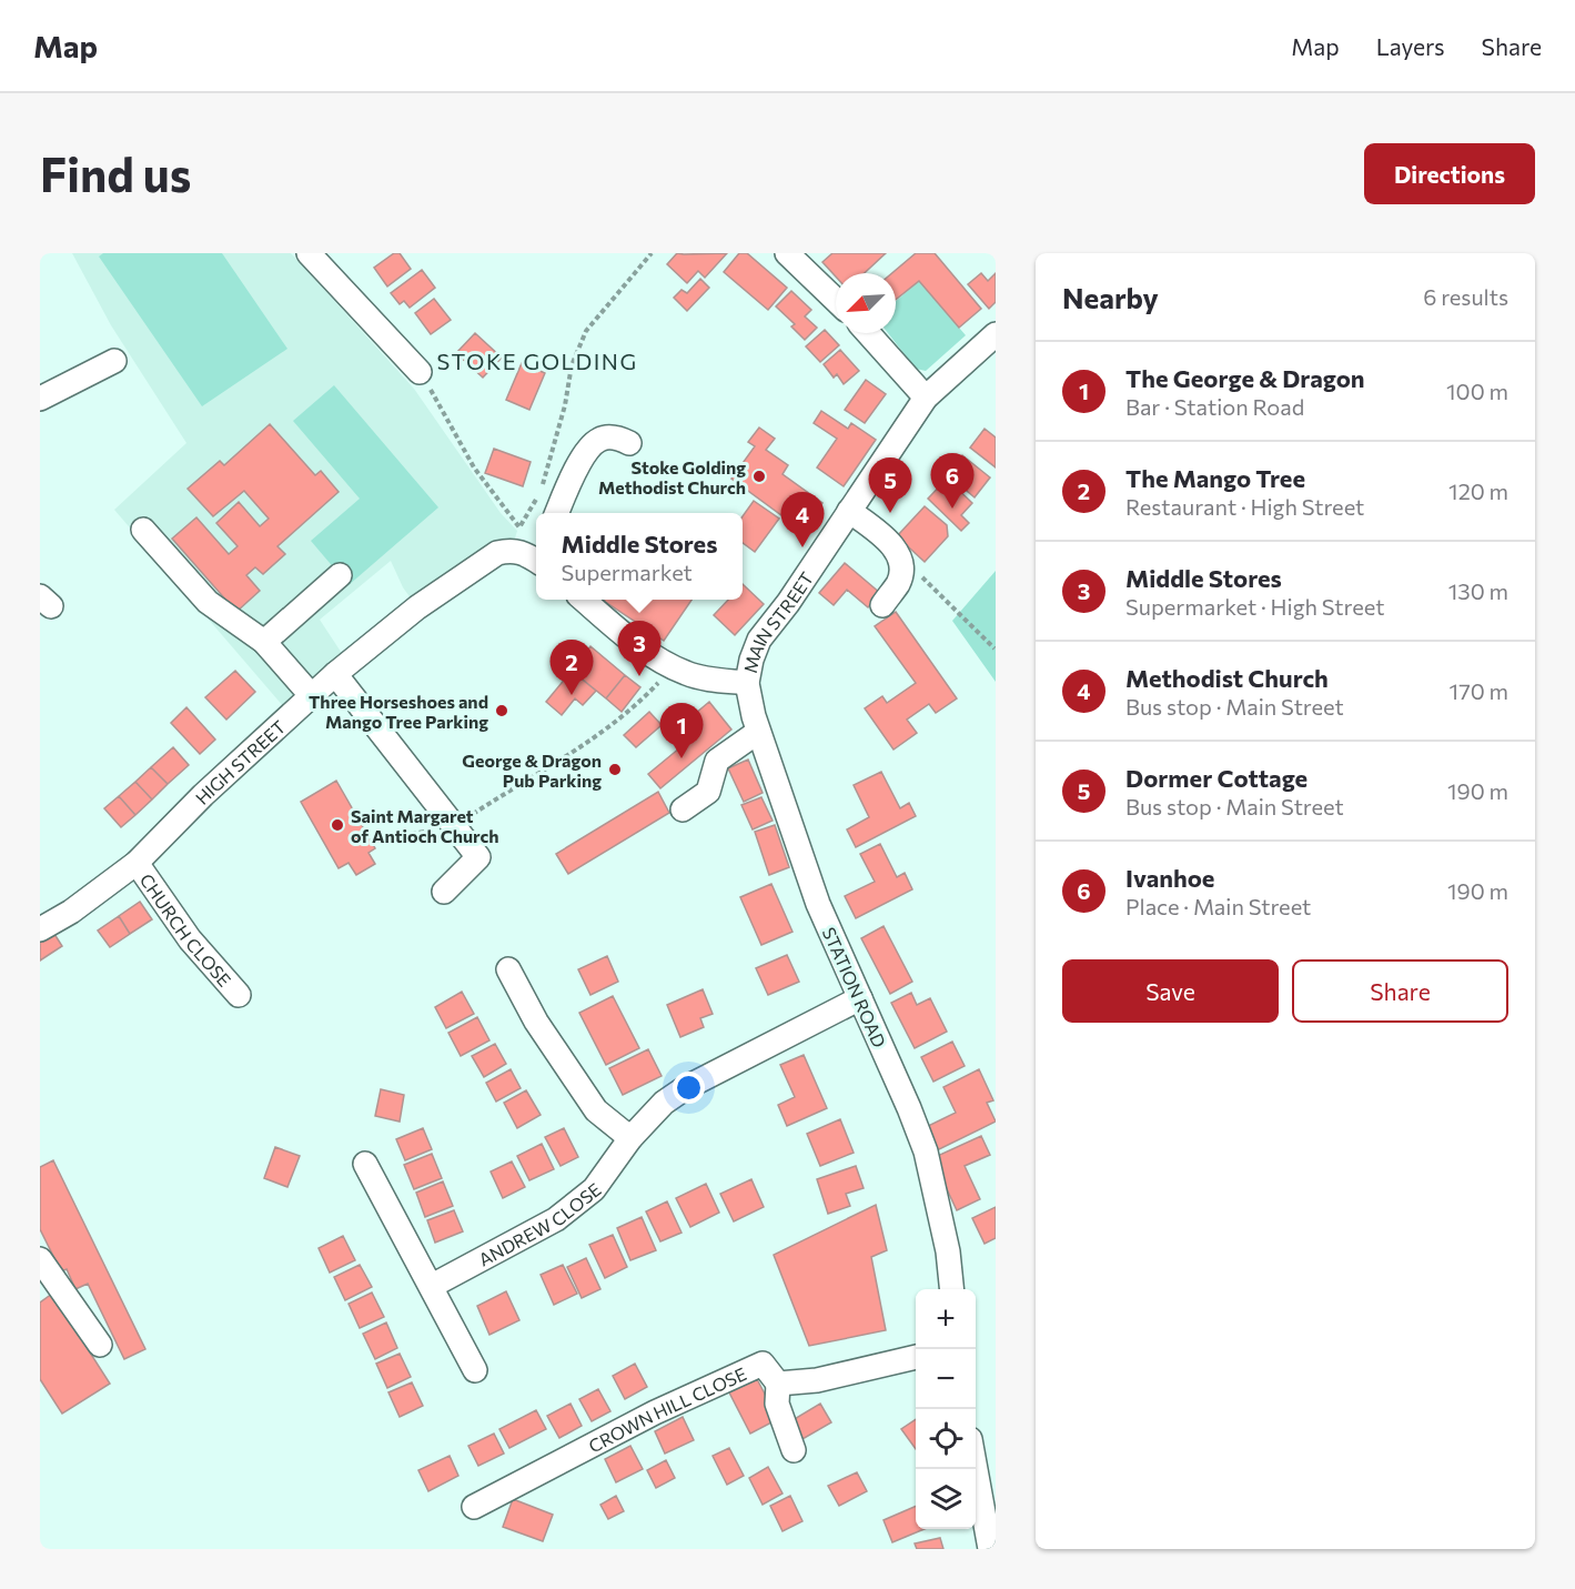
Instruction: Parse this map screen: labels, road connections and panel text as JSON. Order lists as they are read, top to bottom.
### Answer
{
  "streets": {
    "street": [
      "MAIN STREET",
      "HIGH STREET",
      "CHURCH CLOSE",
      "STATION ROAD",
      "ANDREW CLOSE",
      "CROWN HILL CLOSE"
    ]
  },
  "crossings": [
    ["MAIN STREET", "STATION ROAD"],
    ["HIGH STREET", "CHURCH CLOSE"],
    ["STATION ROAD", "ANDREW CLOSE"]
  ],
  "districts": ["STOKE GOLDING"],
  "places": [
    "Stoke Golding Methodist Church",
    "Three Horseshoes and Mango Tree Parking",
    "George & Dragon Pub Parking",
    "Saint Margaret of Antioch Church"
  ],
  "north": "bottom left",
  "page": {
    "header": "Map",
    "nav": ["Map", "Layers", "Share"],
    "buttons": [
      "Directions",
      ["Save", "Share"]
    ],
    "title": "Find us",
    "heading": ["Nearby", "6 results"],
    "list": [
      {
        "mark": "1",
        "name": "The George & Dragon",
        "note": "Bar · Station Road",
        "value": "100 m"
      },
      {
        "mark": "2",
        "name": "The Mango Tree",
        "note": "Restaurant · High Street",
        "value": "120 m"
      },
      {
        "mark": "3",
        "name": "Middle Stores",
        "note": "Supermarket · High Street",
        "value": "130 m"
      },
      {
        "mark": "4",
        "name": "Methodist Church",
        "note": "Bus stop · Main Street",
        "value": "170 m"
      },
      {
        "mark": "5",
        "name": "Dormer Cottage",
        "note": "Bus stop · Main Street",
        "value": "190 m"
      },
      {
        "mark": "6",
        "name": "Ivanhoe",
        "note": "Place · Main Street",
        "value": "190 m"
      }
    ],
    "pins": [
      "6",
      "5",
      "4",
      "3",
      "2",
      "1"
    ],
    "popup": ["Middle Stores", "Supermarket"],
    "map_buttons": ["+", "−"]
  }
}
